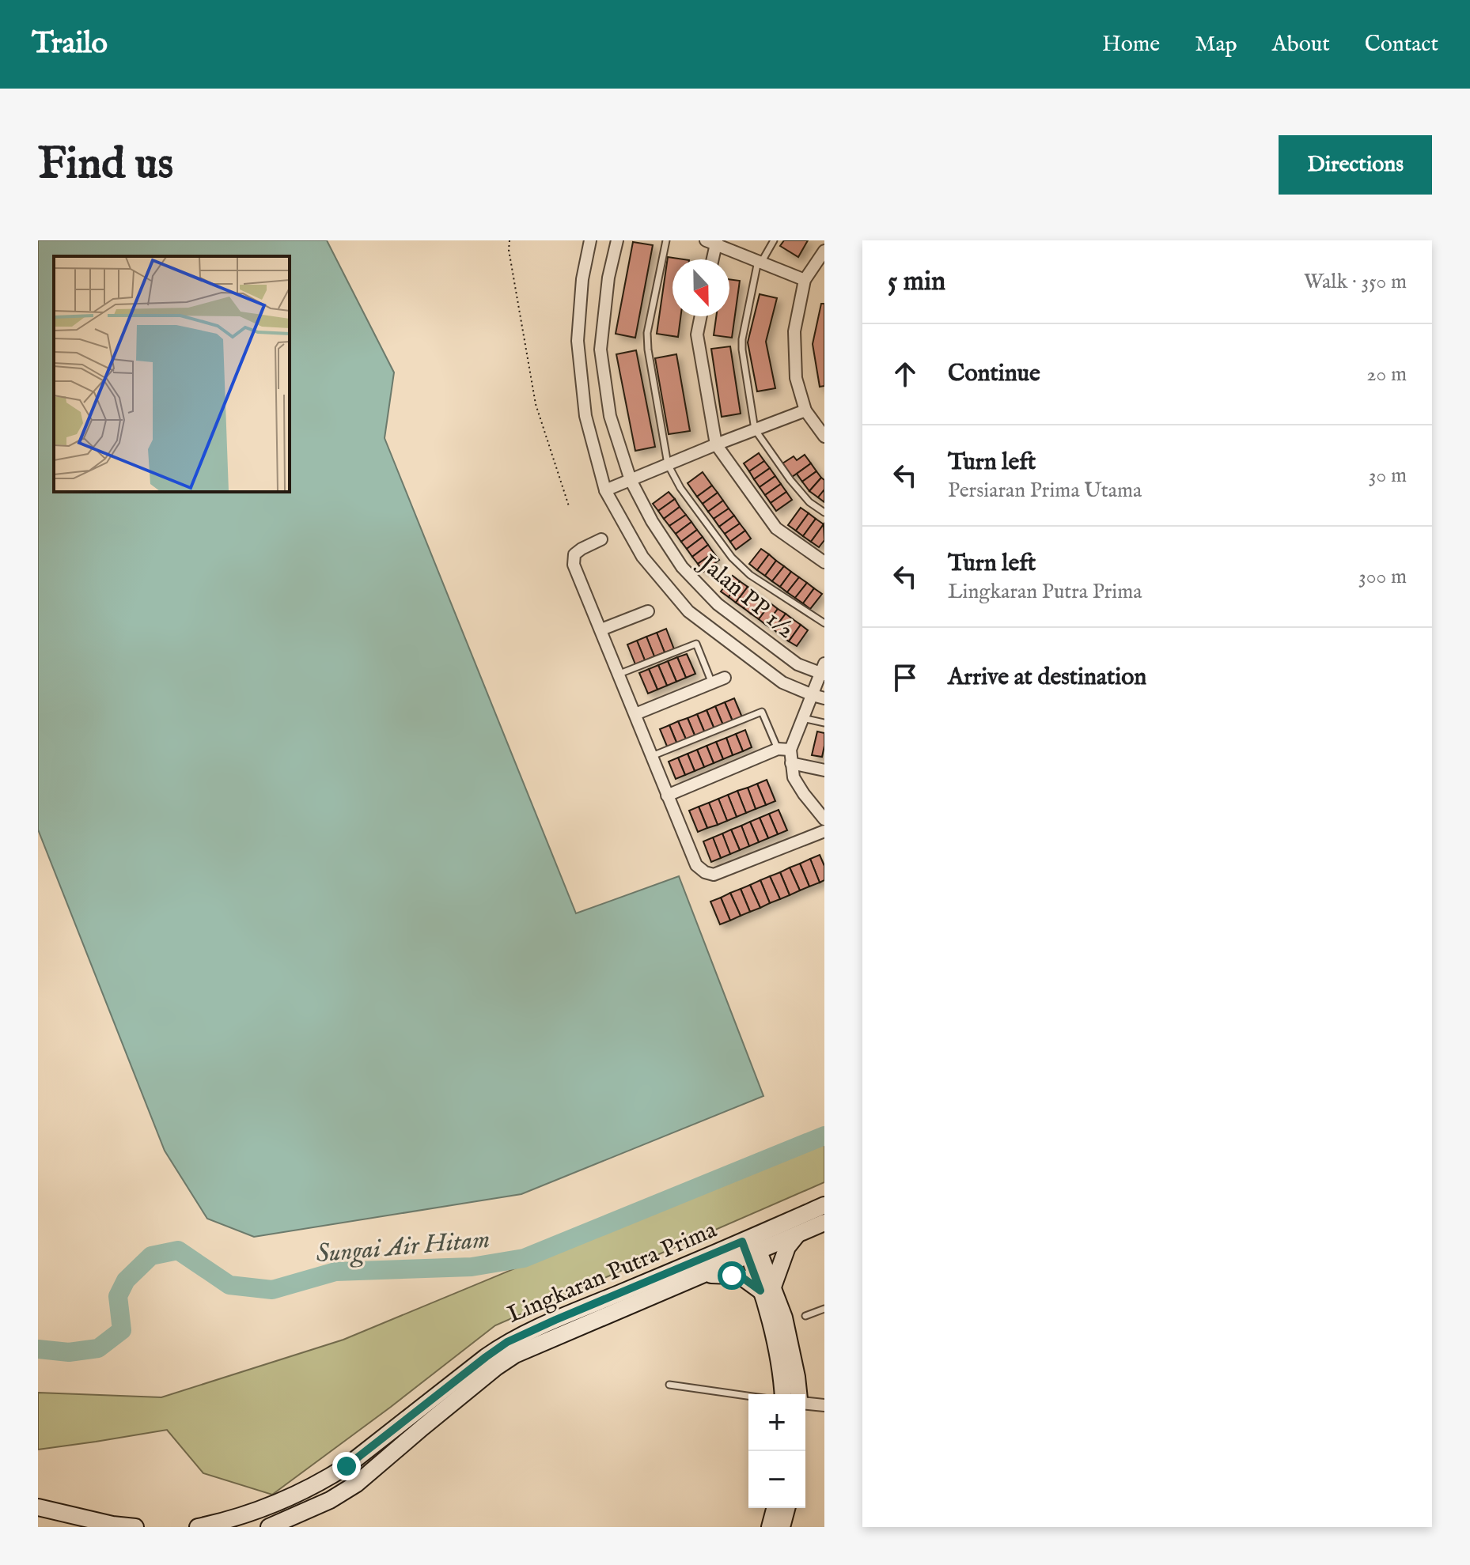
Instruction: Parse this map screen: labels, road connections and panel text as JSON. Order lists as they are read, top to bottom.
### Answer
{
  "streets": {
    "main road": ["Lingkaran Putra Prima"],
    "street": ["Jalan PP 1/2"]
  },
  "water": ["Sungai Air Hitam"],
  "north": "bottom",
  "page": {
    "header": "Trailo",
    "nav": [
      "Home",
      "Map",
      "About",
      "Contact"
    ],
    "buttons": "Directions",
    "title": "Find us",
    "heading": ["5 min", "Walk · 350 m"],
    "list": [
      ["Continue", "20 m"],
      ["Turn left", "Persiaran Prima Utama", "30 m"],
      ["Turn left", "Lingkaran Putra Prima", "300 m"],
      "Arrive at destination"
    ],
    "map_buttons": ["+", "−"]
  }
}
